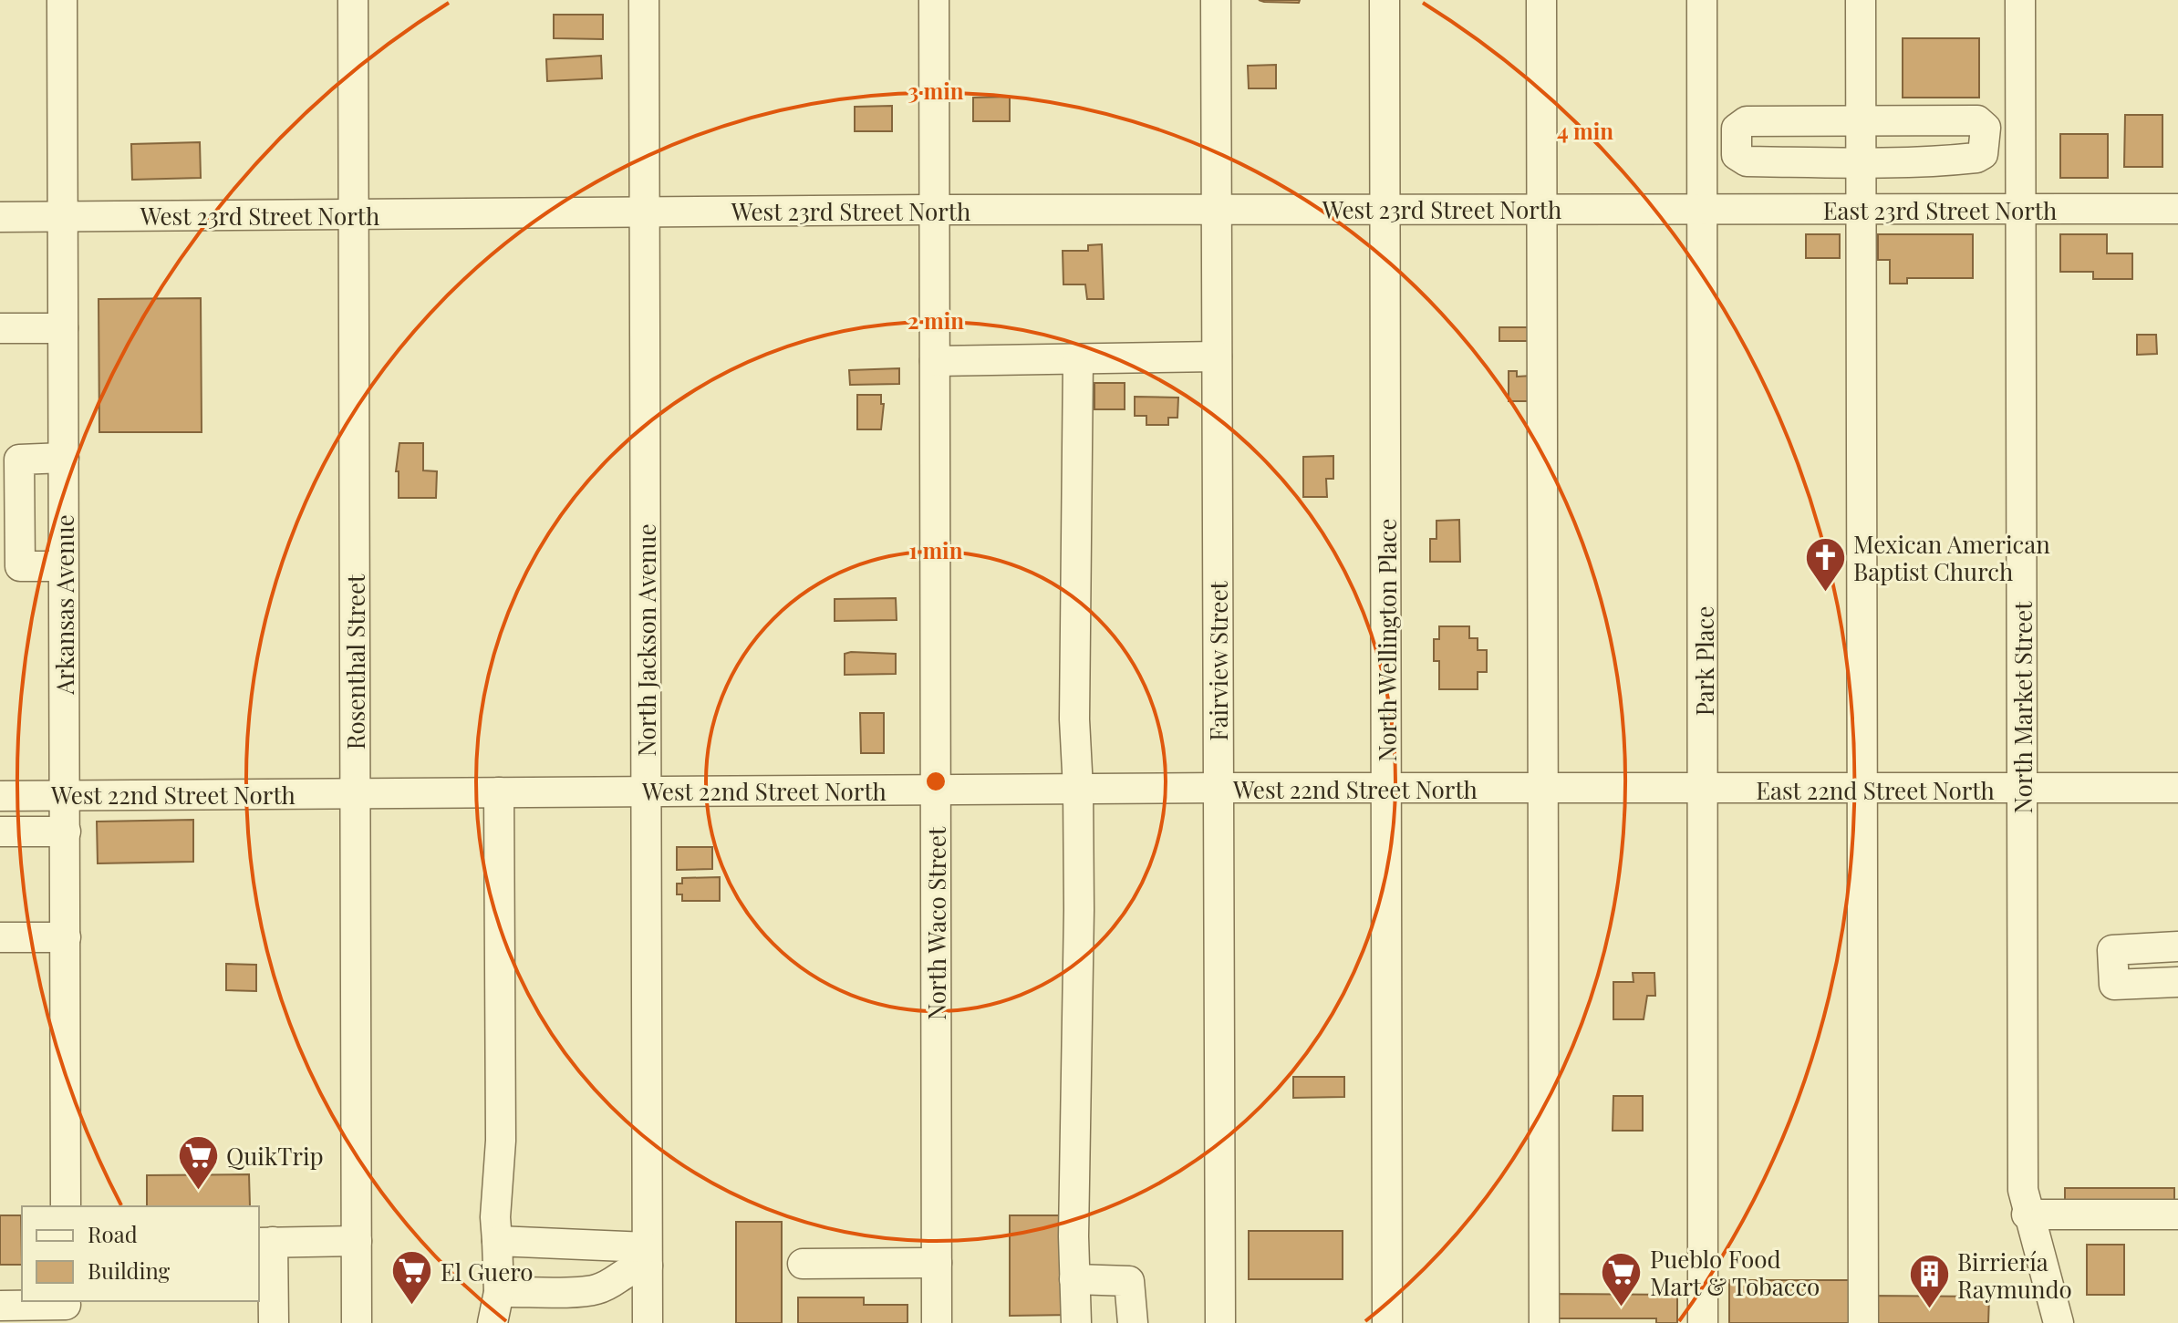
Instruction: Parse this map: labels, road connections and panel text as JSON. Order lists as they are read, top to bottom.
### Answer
{
  "streets": {
    "street": [
      "West 23rd Street North",
      "East 23rd Street North",
      "Arkansas Avenue",
      "North Jackson Avenue",
      "North Wellington Place",
      "Fairview Street",
      "Park Place",
      "Rosenthal Street",
      "North Market Street",
      "West 22nd Street North",
      "East 22nd Street North",
      "North Waco Street"
    ]
  },
  "crossings": [
    ["West 23rd Street North", "East 23rd Street North"],
    ["West 23rd Street North", "Arkansas Avenue"],
    ["West 23rd Street North", "North Jackson Avenue"],
    ["West 23rd Street North", "North Wellington Place"],
    ["West 23rd Street North", "Fairview Street"],
    ["West 23rd Street North", "Park Place"],
    ["West 23rd Street North", "Rosenthal Street"],
    ["West 23rd Street North", "North Waco Street"],
    ["East 23rd Street North", "Park Place"],
    ["East 23rd Street North", "North Market Street"],
    ["Arkansas Avenue", "West 22nd Street North"],
    ["North Jackson Avenue", "West 22nd Street North"],
    ["North Wellington Place", "West 22nd Street North"],
    ["Fairview Street", "West 22nd Street North"],
    ["Park Place", "West 22nd Street North"],
    ["Park Place", "East 22nd Street North"],
    ["Rosenthal Street", "West 22nd Street North"],
    ["North Market Street", "East 22nd Street North"],
    ["West 22nd Street North", "East 22nd Street North"],
    ["West 22nd Street North", "North Waco Street"]
  ],
  "places": {
    "church": ["Mexican American Baptist Church"],
    "supermarket": ["QuikTrip", "El Guero", "Pueblo Food Mart & Tobacco"],
    "building": ["Birriería Raymundo"]
  },
  "legend": ["Road", "Building"],
  "rings": [
    "3 min",
    "4 min",
    "2 min",
    "1 min"
  ]
}
